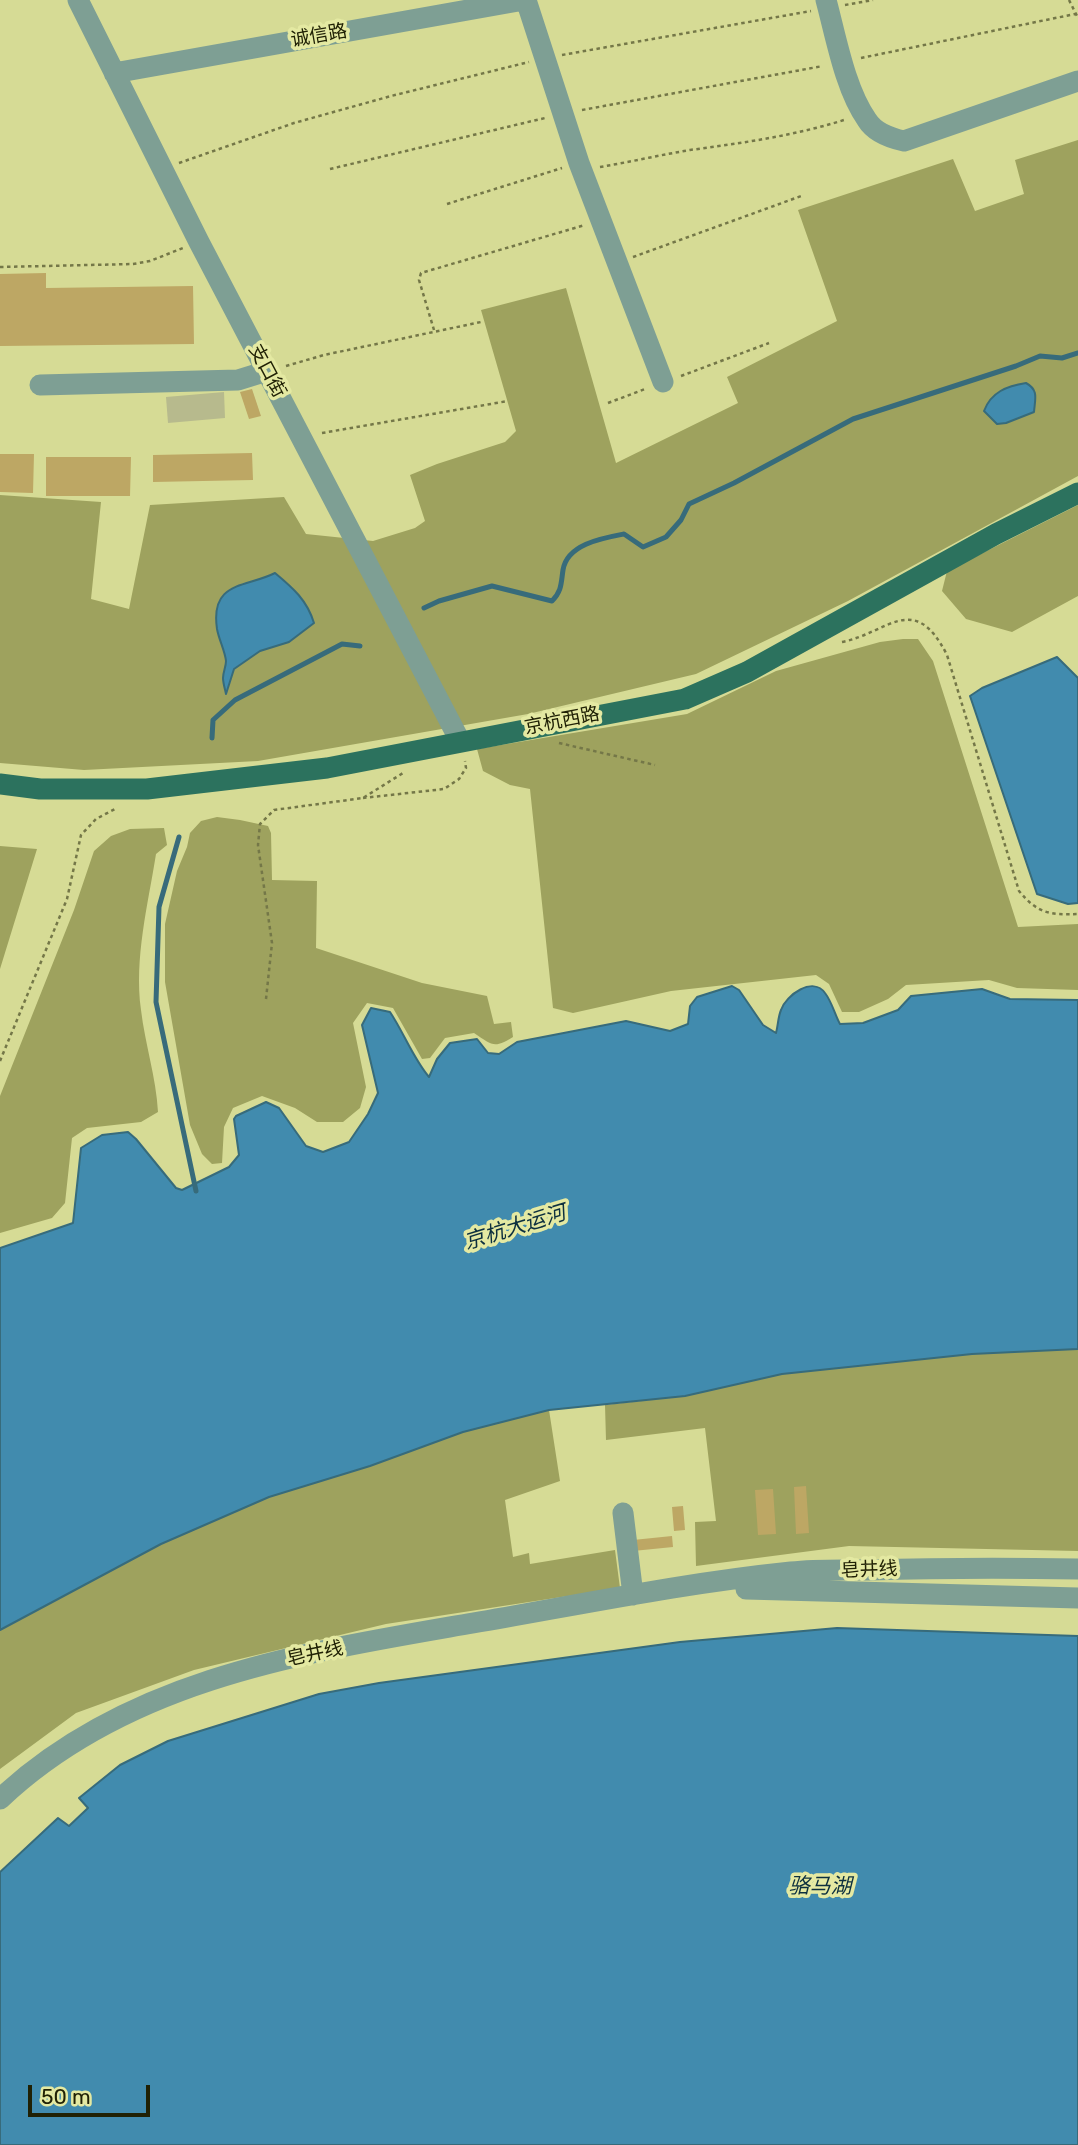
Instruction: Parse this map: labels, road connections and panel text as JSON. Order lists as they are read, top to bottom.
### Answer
{
  "streets": {
    "main road": ["京杭西路"],
    "street": ["诚信路", "支口街", "皂井线"]
  },
  "crossings": [
    ["诚信路", "支口街"],
    ["支口街", "京杭西路"]
  ],
  "water": ["京杭大运河", "骆马湖"],
  "scale_bar": "50 m"
}
